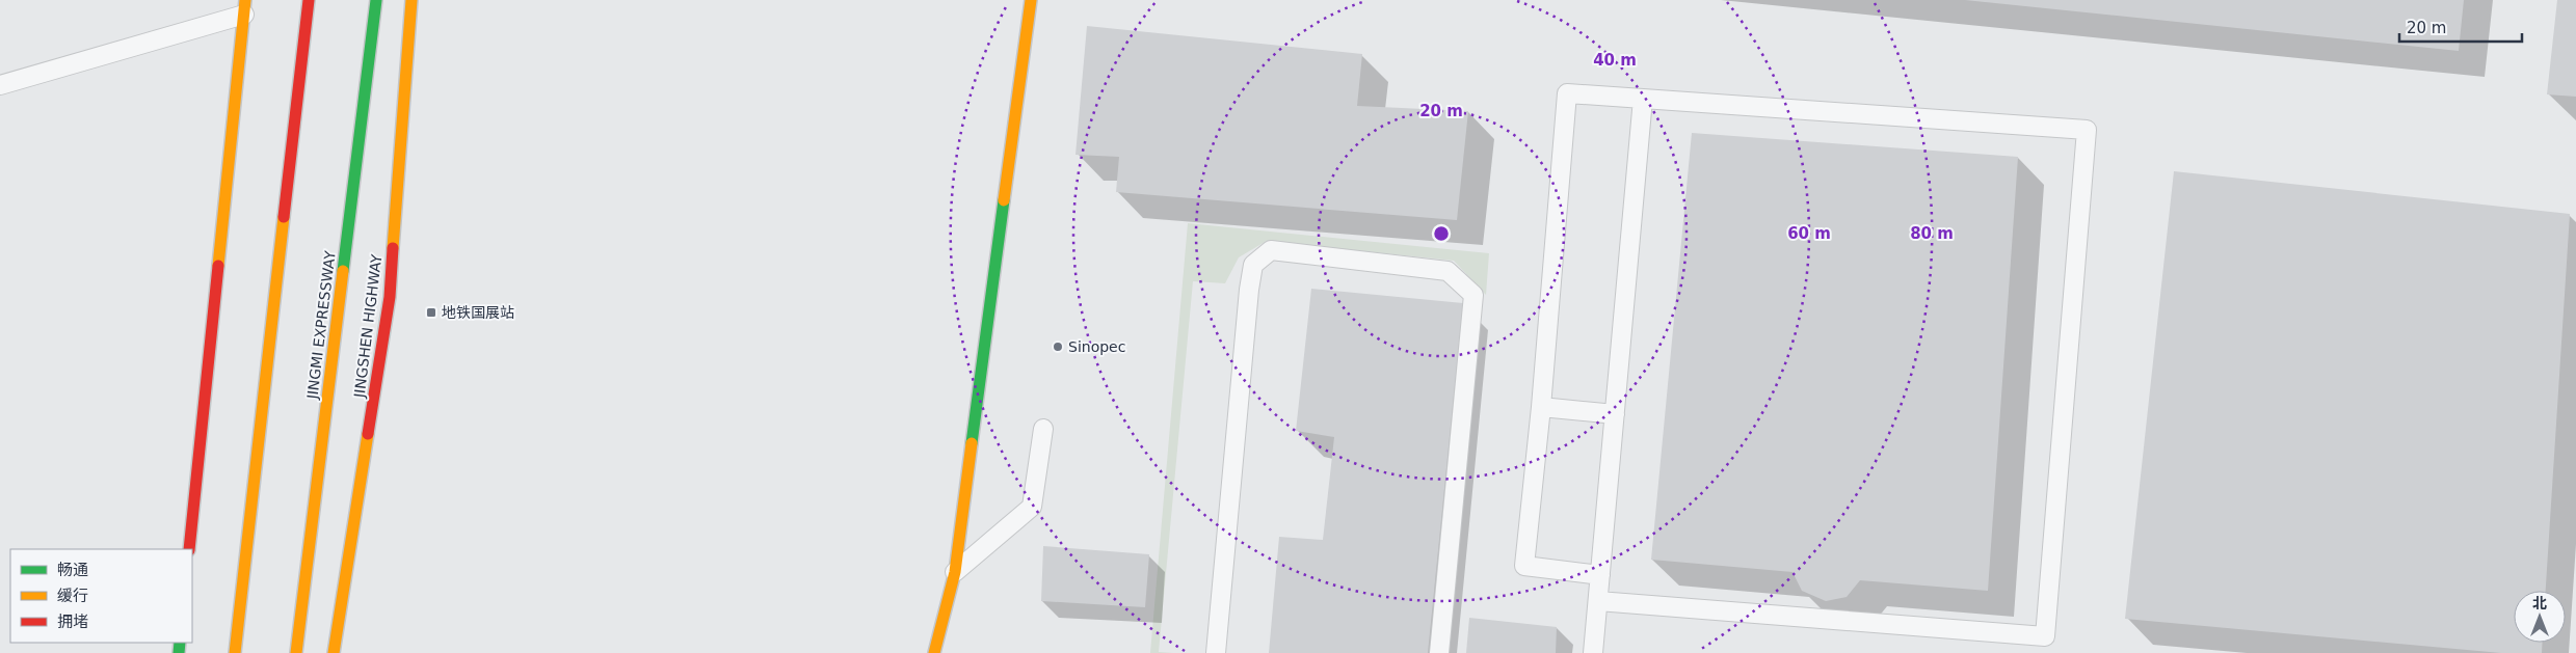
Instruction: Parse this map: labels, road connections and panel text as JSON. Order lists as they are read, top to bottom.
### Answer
{
  "streets": {
    "main road": ["JINGMI EXPRESSWAY", "JINGSHEN HIGHWAY"]
  },
  "places": {
    "transit": ["地铁国展站"],
    "other": ["Sinopec"]
  },
  "legend": ["畅通", "缓行", "拥堵"],
  "scale_bar": "20 m",
  "north": "top",
  "rings": [
    "40 m",
    "20 m",
    "60 m",
    "80 m"
  ]
}
